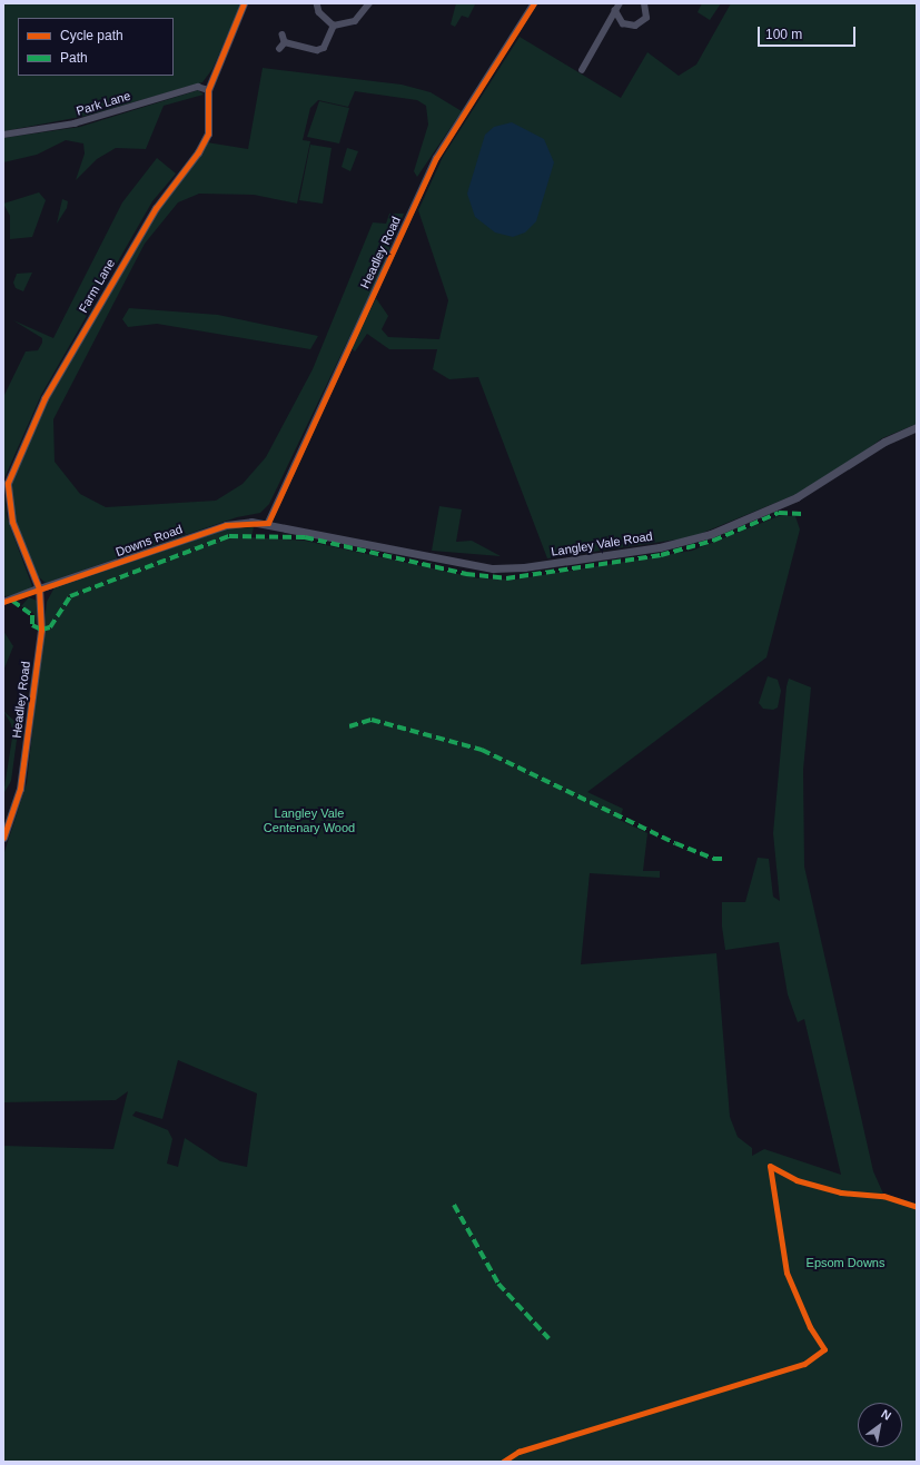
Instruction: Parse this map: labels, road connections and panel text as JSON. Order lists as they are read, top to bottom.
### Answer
{
  "streets": {
    "street": [
      "Park Lane",
      "Headley Road",
      "Farm Lane",
      "Downs Road",
      "Langley Vale Road"
    ]
  },
  "crossings": [
    ["Park Lane", "Farm Lane"],
    ["Headley Road", "Farm Lane"],
    ["Headley Road", "Downs Road"],
    ["Headley Road", "Langley Vale Road"],
    ["Farm Lane", "Downs Road"],
    ["Downs Road", "Langley Vale Road"]
  ],
  "parks": ["Langley Vale Centenary Wood", "Epsom Downs"],
  "legend": ["Cycle path", "Path"],
  "scale_bar": "100 m",
  "north": "top right"
}
